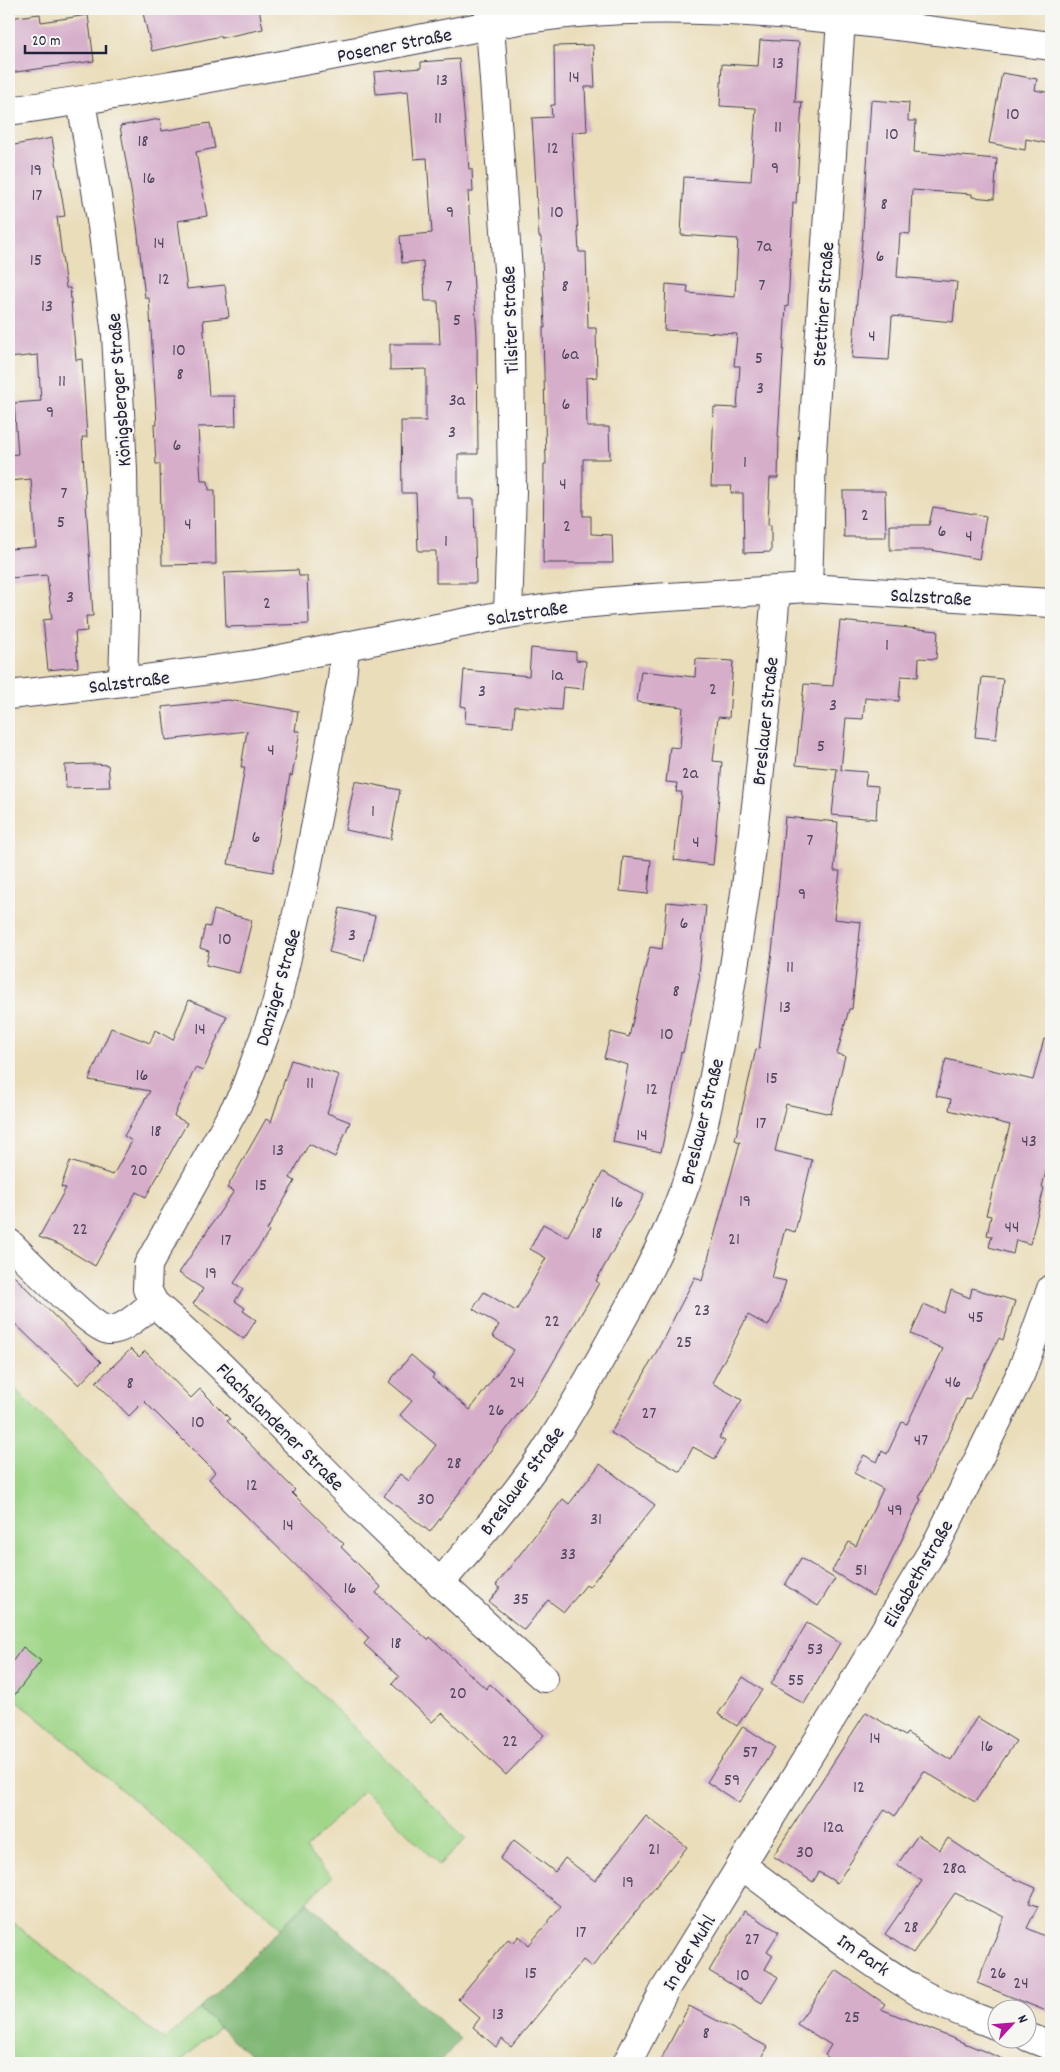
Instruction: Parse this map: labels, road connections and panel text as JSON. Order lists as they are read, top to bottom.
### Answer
{
  "streets": {
    "street": [
      "Posener Straße",
      "Stettiner Straße",
      "Tilsiter Straße",
      "Königsberger Straße",
      "Salzstraße",
      "Breslauer Straße",
      "Danziger Straße",
      "Flachslandener Straße",
      "Elisabethstraße",
      "In der Muhl",
      "Im Park"
    ]
  },
  "crossings": [
    ["Posener Straße", "Stettiner Straße"],
    ["Posener Straße", "Tilsiter Straße"],
    ["Posener Straße", "Königsberger Straße"],
    ["Stettiner Straße", "Salzstraße"],
    ["Tilsiter Straße", "Salzstraße"],
    ["Königsberger Straße", "Salzstraße"],
    ["Salzstraße", "Breslauer Straße"],
    ["Salzstraße", "Danziger Straße"],
    ["Breslauer Straße", "Flachslandener Straße"],
    ["Danziger Straße", "Flachslandener Straße"],
    ["Elisabethstraße", "In der Muhl"],
    ["Elisabethstraße", "Im Park"],
    ["In der Muhl", "Im Park"]
  ],
  "house_numbers": [
    "13",
    "14",
    "13",
    "10",
    "11",
    "11",
    "10",
    "18",
    "12",
    "9",
    "19",
    "16",
    "17",
    "8",
    "9",
    "10",
    "14",
    "7a",
    "6",
    "15",
    "12",
    "7",
    "7",
    "8",
    "13",
    "5",
    "4",
    "10",
    "6a",
    "5",
    "8",
    "11",
    "3",
    "3a",
    "6",
    "9",
    "3",
    "6",
    "1",
    "4",
    "7",
    "2",
    "5",
    "4",
    "2",
    "6",
    "4",
    "1",
    "3",
    "2",
    "1",
    "1a",
    "2",
    "3",
    "3",
    "5",
    "4",
    "2a",
    "1",
    "6",
    "7",
    "4",
    "9",
    "6",
    "3",
    "10",
    "11",
    "8",
    "13",
    "14",
    "10",
    "16",
    "15",
    "11",
    "12",
    "17",
    "18",
    "14",
    "43",
    "13",
    "20",
    "15",
    "19",
    "16",
    "44",
    "22",
    "18",
    "21",
    "17",
    "19",
    "23",
    "45",
    "22",
    "25",
    "24",
    "46",
    "8",
    "26",
    "27",
    "10",
    "47",
    "28",
    "12",
    "30",
    "49",
    "31",
    "14",
    "33",
    "51",
    "16",
    "35",
    "18",
    "53",
    "55",
    "20",
    "14",
    "22",
    "16",
    "57",
    "59",
    "12",
    "12a",
    "21",
    "30",
    "28a",
    "19",
    "28",
    "17",
    "27",
    "15",
    "26",
    "10",
    "24",
    "13",
    "25",
    "8"
  ],
  "scale_bar": "20 m",
  "north": "top right"
}
